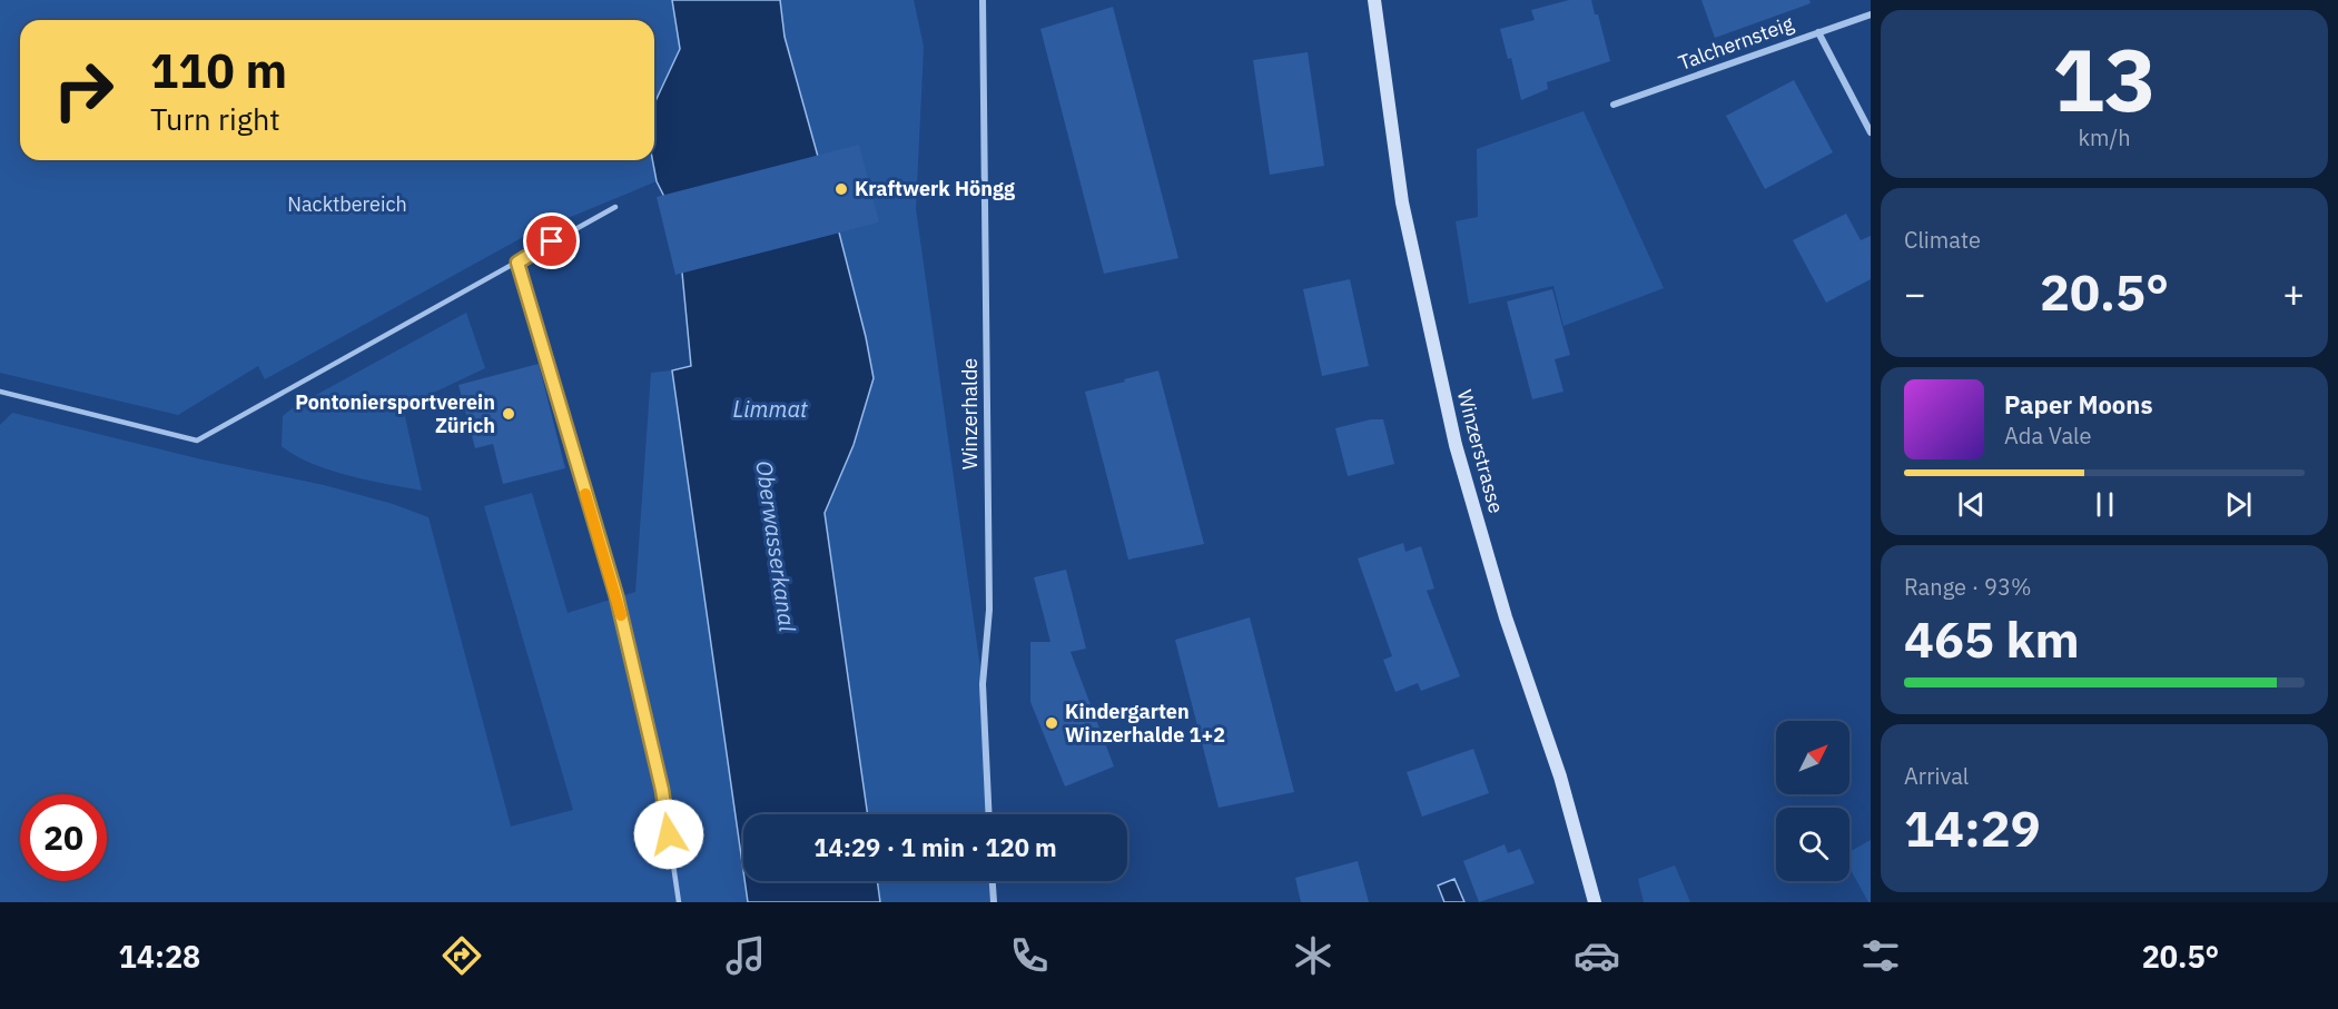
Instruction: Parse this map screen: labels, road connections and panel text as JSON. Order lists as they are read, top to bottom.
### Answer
{
  "streets": {
    "main road": ["Winzerstrasse"],
    "street": ["Talchernsteig", "Winzerhalde"]
  },
  "water": ["Limmat", "Oberwasserkanal"],
  "parks": ["Nacktbereich"],
  "places": ["Kraftwerk Höngg", "Pontoniersportverein Zürich", "Kindergarten Winzerhalde 1+2"],
  "north": "top right",
  "page": {
    "tile": [
      ["13", "km/h"],
      "Climate",
      ["Range · 93%", "465 km"],
      ["Arrival", "14:29"]
    ],
    "turn": ["110 m", "Turn right"],
    "heat": ["−", "20.5°", "+"],
    "song": ["Paper Moons", "Ada Vale"],
    "limit": "20",
    "trip": "14:29 · 1 min · 120 m",
    "tabs": ["14:28", "20.5°"]
  }
}
